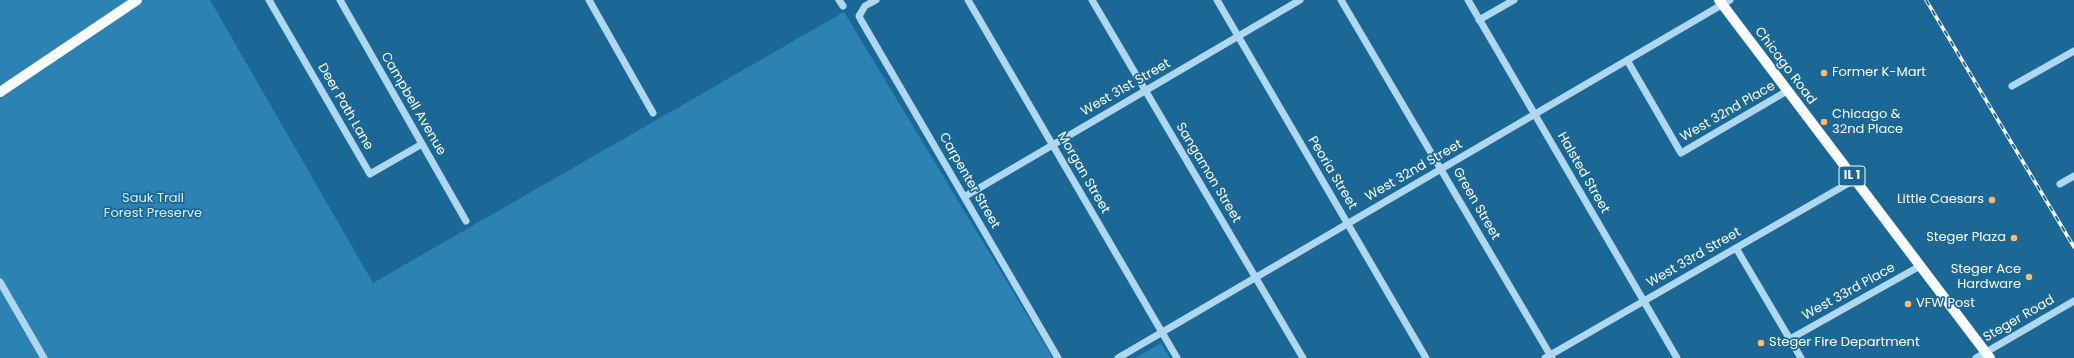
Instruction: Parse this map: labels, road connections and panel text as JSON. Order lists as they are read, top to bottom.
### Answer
{
  "streets": {
    "main road": ["Chicago Road", "IL 1"],
    "street": [
      "West 31st Street",
      "Campbell Avenue",
      "Deer Path Lane",
      "West 32nd Place",
      "West 32nd Street",
      "Morgan Street",
      "Sangamon Street",
      "Peoria Street",
      "Halsted Street",
      "Carpenter Street",
      "Green Street",
      "West 33rd Street",
      "West 33rd Place",
      "Steger Road"
    ]
  },
  "crossings": [
    ["Chicago Road", "West 32nd Place"],
    ["Chicago Road", "West 32nd Street"],
    ["Chicago Road", "West 33rd Street"],
    ["Chicago Road", "West 33rd Place"],
    ["Chicago Road", "Steger Road"],
    ["West 31st Street", "Morgan Street"],
    ["West 31st Street", "Sangamon Street"],
    ["West 31st Street", "Peoria Street"],
    ["West 31st Street", "Carpenter Street"],
    ["Campbell Avenue", "Deer Path Lane"],
    ["West 32nd Place", "West 32nd Street"],
    ["West 32nd Street", "Morgan Street"],
    ["West 32nd Street", "Sangamon Street"],
    ["West 32nd Street", "Peoria Street"],
    ["West 32nd Street", "Halsted Street"],
    ["West 32nd Street", "Green Street"],
    ["Halsted Street", "West 33rd Street"],
    ["Green Street", "West 33rd Street"]
  ],
  "parks": ["Sauk Trail Forest Preserve"],
  "places": [
    "Former K-Mart",
    "Chicago & 32nd Place",
    "Little Caesars",
    "Steger Plaza",
    "Steger Ace Hardware",
    "VFW Post",
    "Steger Fire Department"
  ]
}
